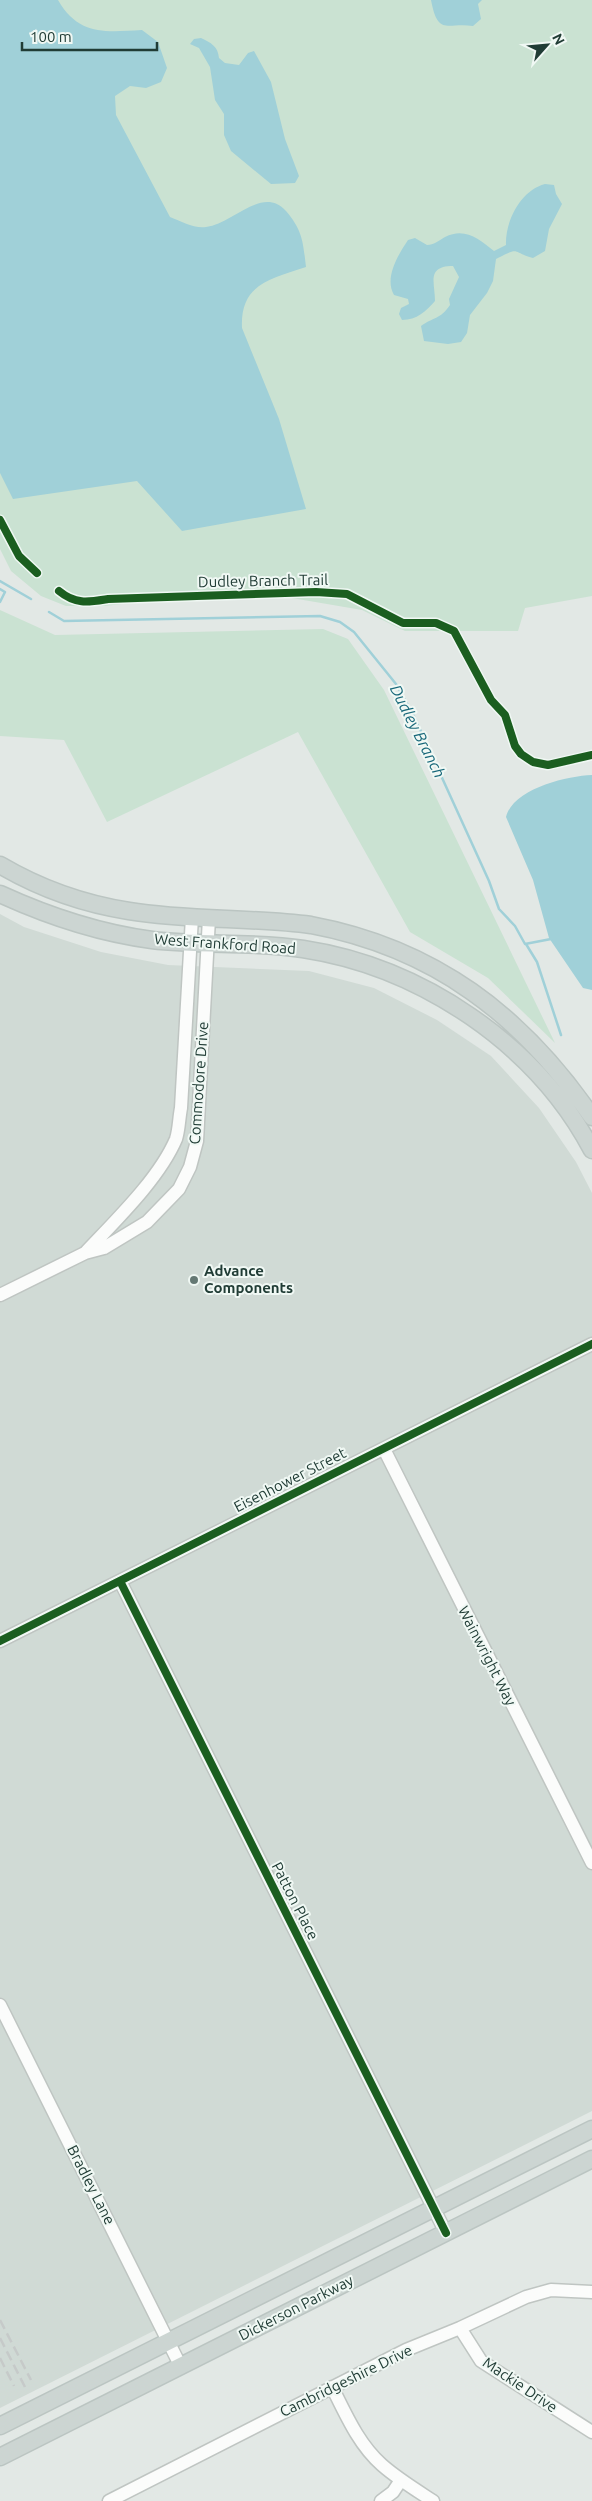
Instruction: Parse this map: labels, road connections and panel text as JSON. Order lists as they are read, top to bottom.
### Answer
{
  "streets": {
    "main road": ["West Frankford Road", "Dickerson Parkway"],
    "street": [
      "Commodore Drive",
      "Eisenhower Street",
      "Wainwright Way",
      "Patton Place",
      "Bradley Lane",
      "Cambridgeshire Drive",
      "Mackie Drive"
    ],
    "cycle path": ["Dudley Branch Trail"]
  },
  "crossings": [
    ["West Frankford Road", "Commodore Drive"],
    ["Eisenhower Street", "Wainwright Way"],
    ["Eisenhower Street", "Patton Place"],
    ["Patton Place", "Dickerson Parkway"],
    ["Bradley Lane", "Dickerson Parkway"],
    ["Cambridgeshire Drive", "Mackie Drive"]
  ],
  "water": ["Dudley Branch"],
  "places": ["Advance Components"],
  "scale_bar": "100 m",
  "north": "top right"
}
